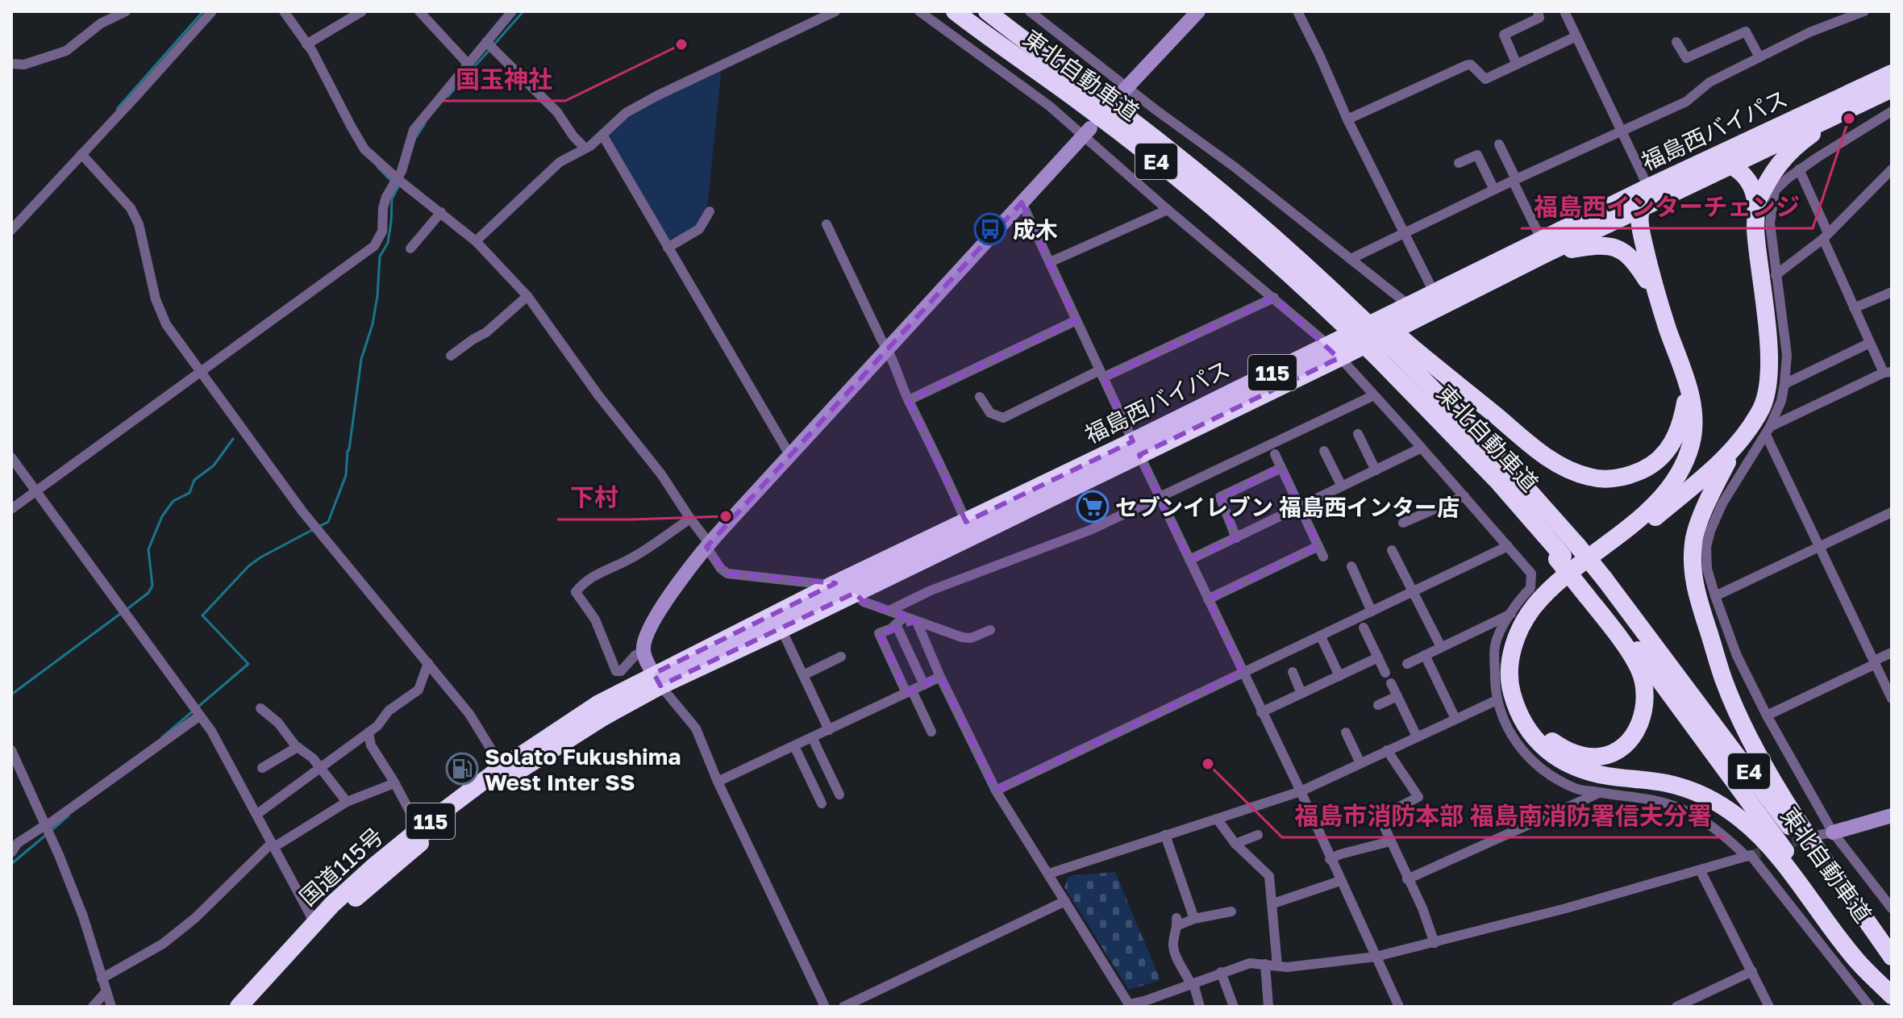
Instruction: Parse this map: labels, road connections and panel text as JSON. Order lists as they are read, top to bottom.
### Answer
{
  "streets": {
    "highway": [
      "東北自動車道",
      "福島西バイパス",
      "E4",
      "115",
      "国道115号"
    ]
  },
  "crossings": [
    ["福島西バイパス", "国道115号"]
  ],
  "places": {
    "other": [
      "国玉神社",
      "福島西インターチェンジ",
      "下村",
      "福島市消防本部 福島南消防署信夫分署"
    ],
    "bus stop": ["成木"],
    "supermarket": ["セブンイレブン 福島西インター店"],
    "fuel station": ["Solato Fukushima West Inter SS"]
  }
}
